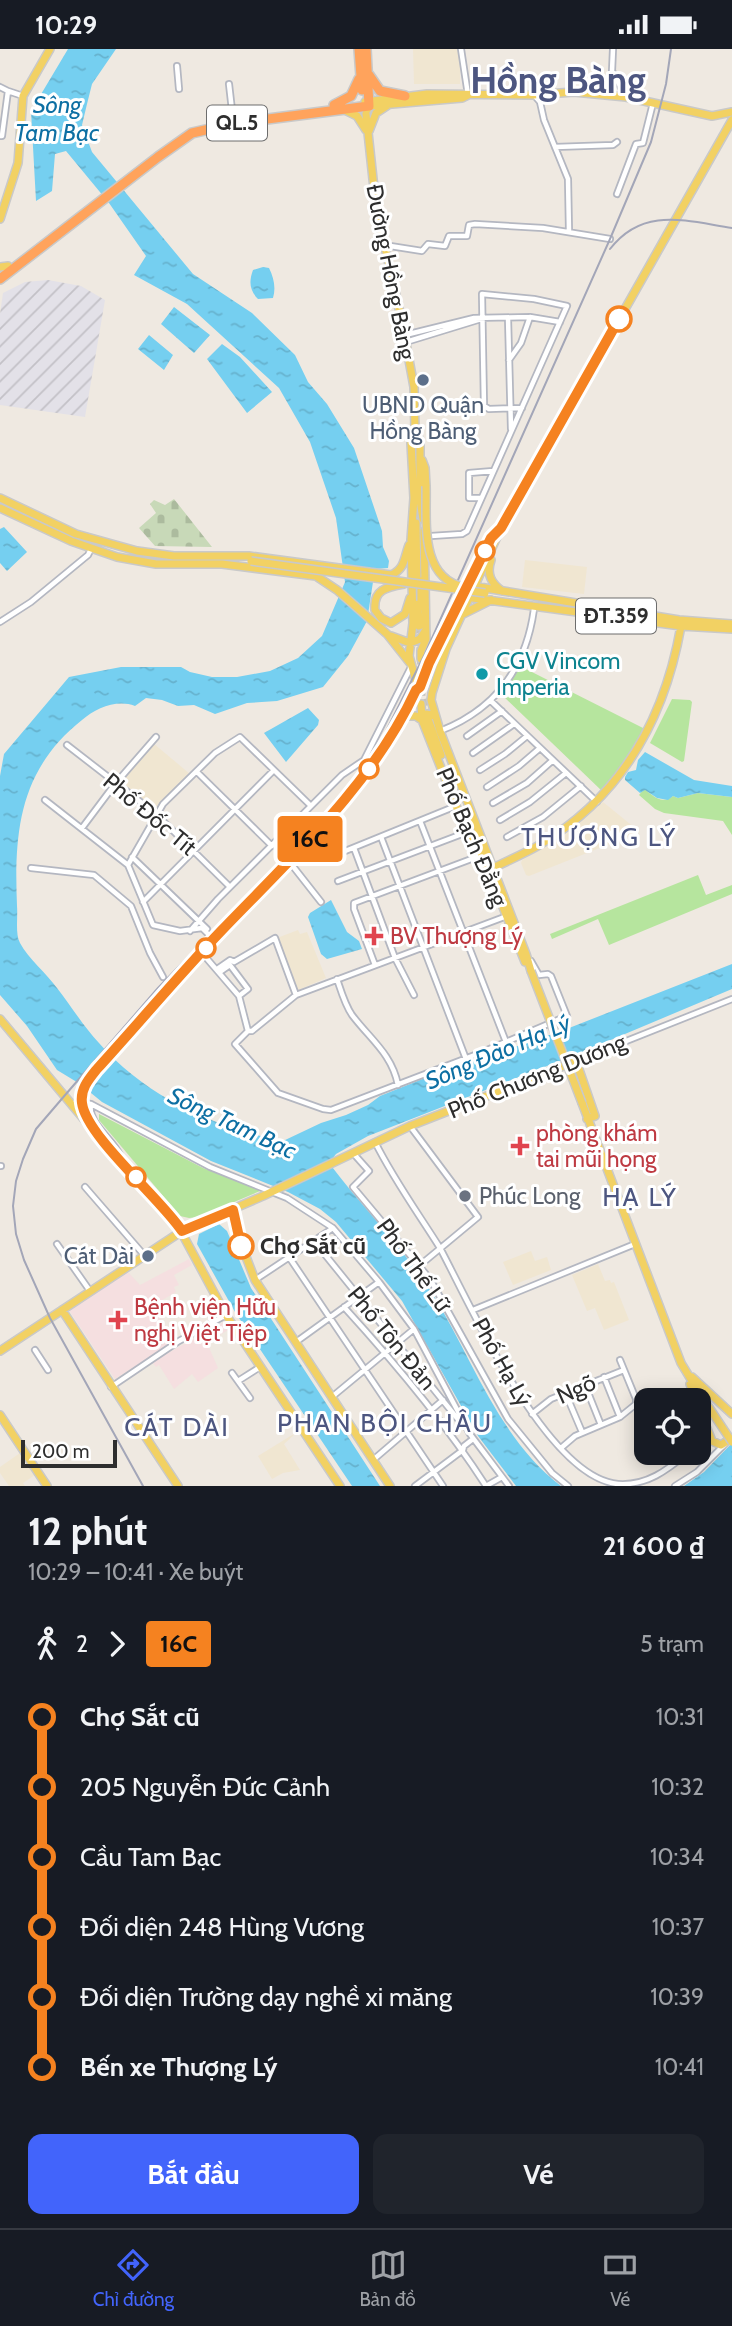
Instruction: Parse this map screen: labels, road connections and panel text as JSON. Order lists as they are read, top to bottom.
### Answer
{
  "streets": {
    "highway": ["QL.5"],
    "main road": [
      "Đường Hồng Bàng",
      "ĐT.359",
      "Phố Bạch Đằng",
      "Phố Chương Dương"
    ],
    "street": [
      "Phố Đốc Tít",
      "Phố Thế Lữ",
      "Phố Tôn Đản",
      "Phố Hạ Lý",
      "Ngõ"
    ]
  },
  "crossings": [
    ["QL.5", "Đường Hồng Bàng"],
    ["Đường Hồng Bàng", "Phố Bạch Đằng"],
    ["Phố Chương Dương", "Phố Thế Lữ"],
    ["Phố Chương Dương", "Phố Hạ Lý"],
    ["Phố Hạ Lý", "Ngõ"]
  ],
  "districts": [
    "Hồng Bàng",
    "THƯỢNG LÝ",
    "HẠ LÝ",
    "PHAN BỘI CHÂU",
    "CÁT DÀI"
  ],
  "water": ["Sông Tam Bạc", "Sông Đào Hạ Lý"],
  "places": {
    "other": [
      "UBND Quận Hồng Bàng",
      "CGV Vincom Imperia",
      "Phúc Long",
      "Chợ Sắt cũ",
      "Cát Dài"
    ],
    "health": ["BV Thượng Lý", "phòng khám tai mũi họng", "Bệnh viện Hữu nghị Việt Tiệp"]
  },
  "lines": ["bus line 16C"],
  "scale_bar": "200 m",
  "page": {
    "status": "10:29",
    "on_map": "16C",
    "scale": "200 m",
    "heading": ["12 phút", "10:29 – 10:41 · Xe buýt", "21 600 ₫"],
    "legs": ["2", "16C", "5 trạm"],
    "list": [
      {
        "name": "Chợ Sắt cũ",
        "value": "10:31"
      },
      {
        "name": "205 Nguyễn Đức Cảnh",
        "value": "10:32"
      },
      {
        "name": "Cầu Tam Bạc",
        "value": "10:34"
      },
      {
        "name": "Đối diện 248 Hùng Vương",
        "value": "10:37"
      },
      {
        "name": "Đối diện Trường dạy nghề xi măng",
        "value": "10:39"
      },
      {
        "name": "Bến xe Thượng Lý",
        "value": "10:41"
      }
    ],
    "buttons": ["Bắt đầu", "Vé"],
    "tabs": ["Chỉ đường", "Bản đồ", "Vé"]
  }
}
